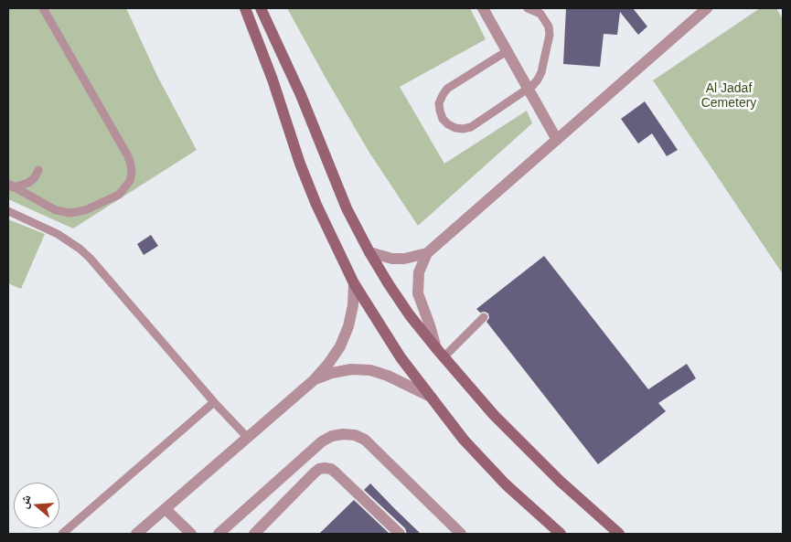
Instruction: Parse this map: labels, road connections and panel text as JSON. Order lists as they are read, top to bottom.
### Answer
{
  "parks": ["Al Jadaf Cemetery"],
  "north": "left"
}
